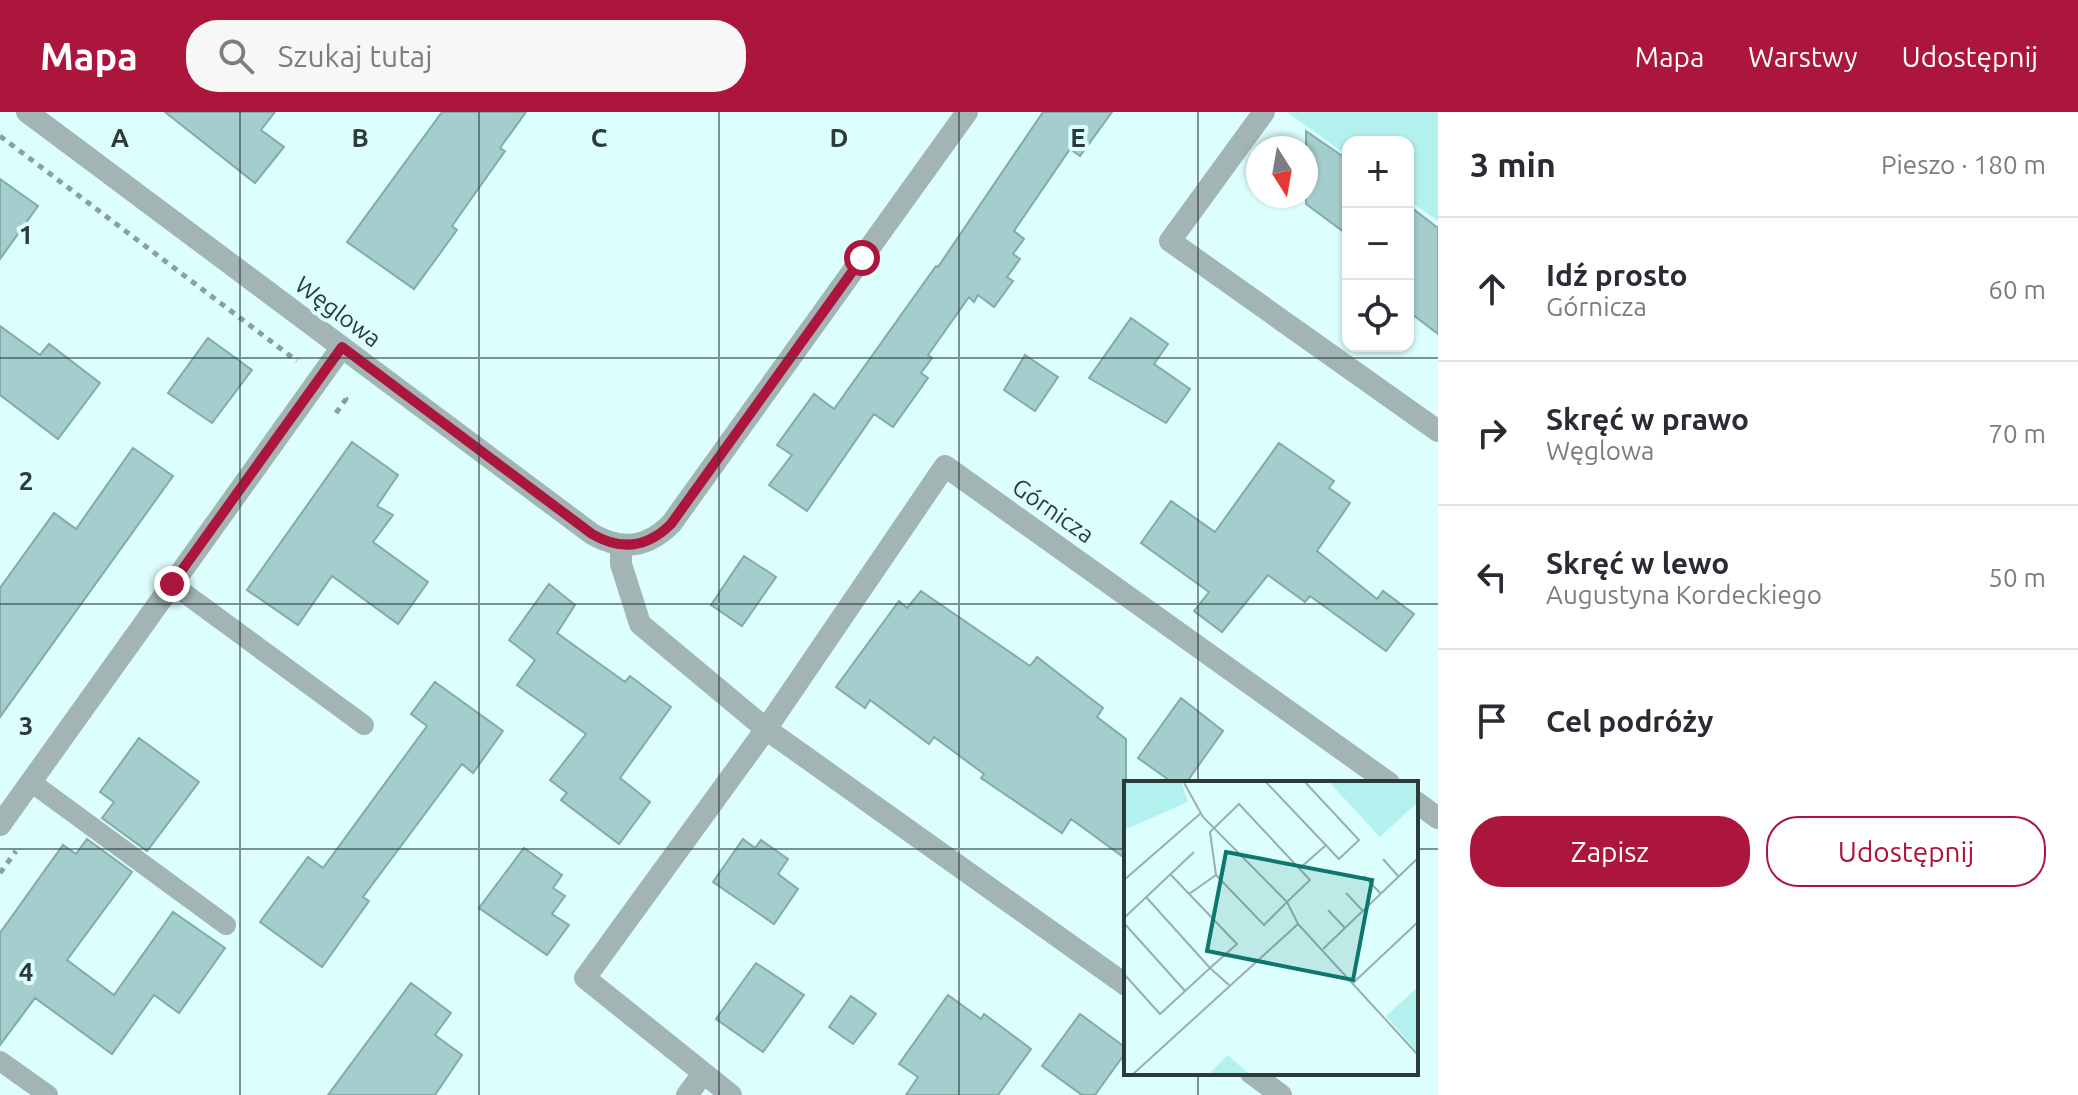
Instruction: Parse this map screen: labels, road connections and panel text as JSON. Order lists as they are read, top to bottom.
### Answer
{
  "streets": {
    "street": ["Węglowa", "Górnicza"]
  },
  "north": "bottom",
  "page": {
    "header": "Mapa",
    "search": "Szukaj tutaj",
    "nav": ["Mapa", "Warstwy", "Udostępnij"],
    "heading": ["3 min", "Pieszo · 180 m"],
    "map_buttons": ["+", "−"],
    "list": [
      ["Idź prosto", "Górnicza", "60 m"],
      ["Skręć w prawo", "Węglowa", "70 m"],
      ["Skręć w lewo", "Augustyna Kordeckiego", "50 m"],
      "Cel podróży"
    ],
    "buttons": ["Zapisz", "Udostępnij"]
  },
  "grid": {
    "columns": [
      "A",
      "B",
      "C",
      "D",
      "E"
    ],
    "rows": [
      "1",
      "2",
      "3",
      "4"
    ]
  }
}
